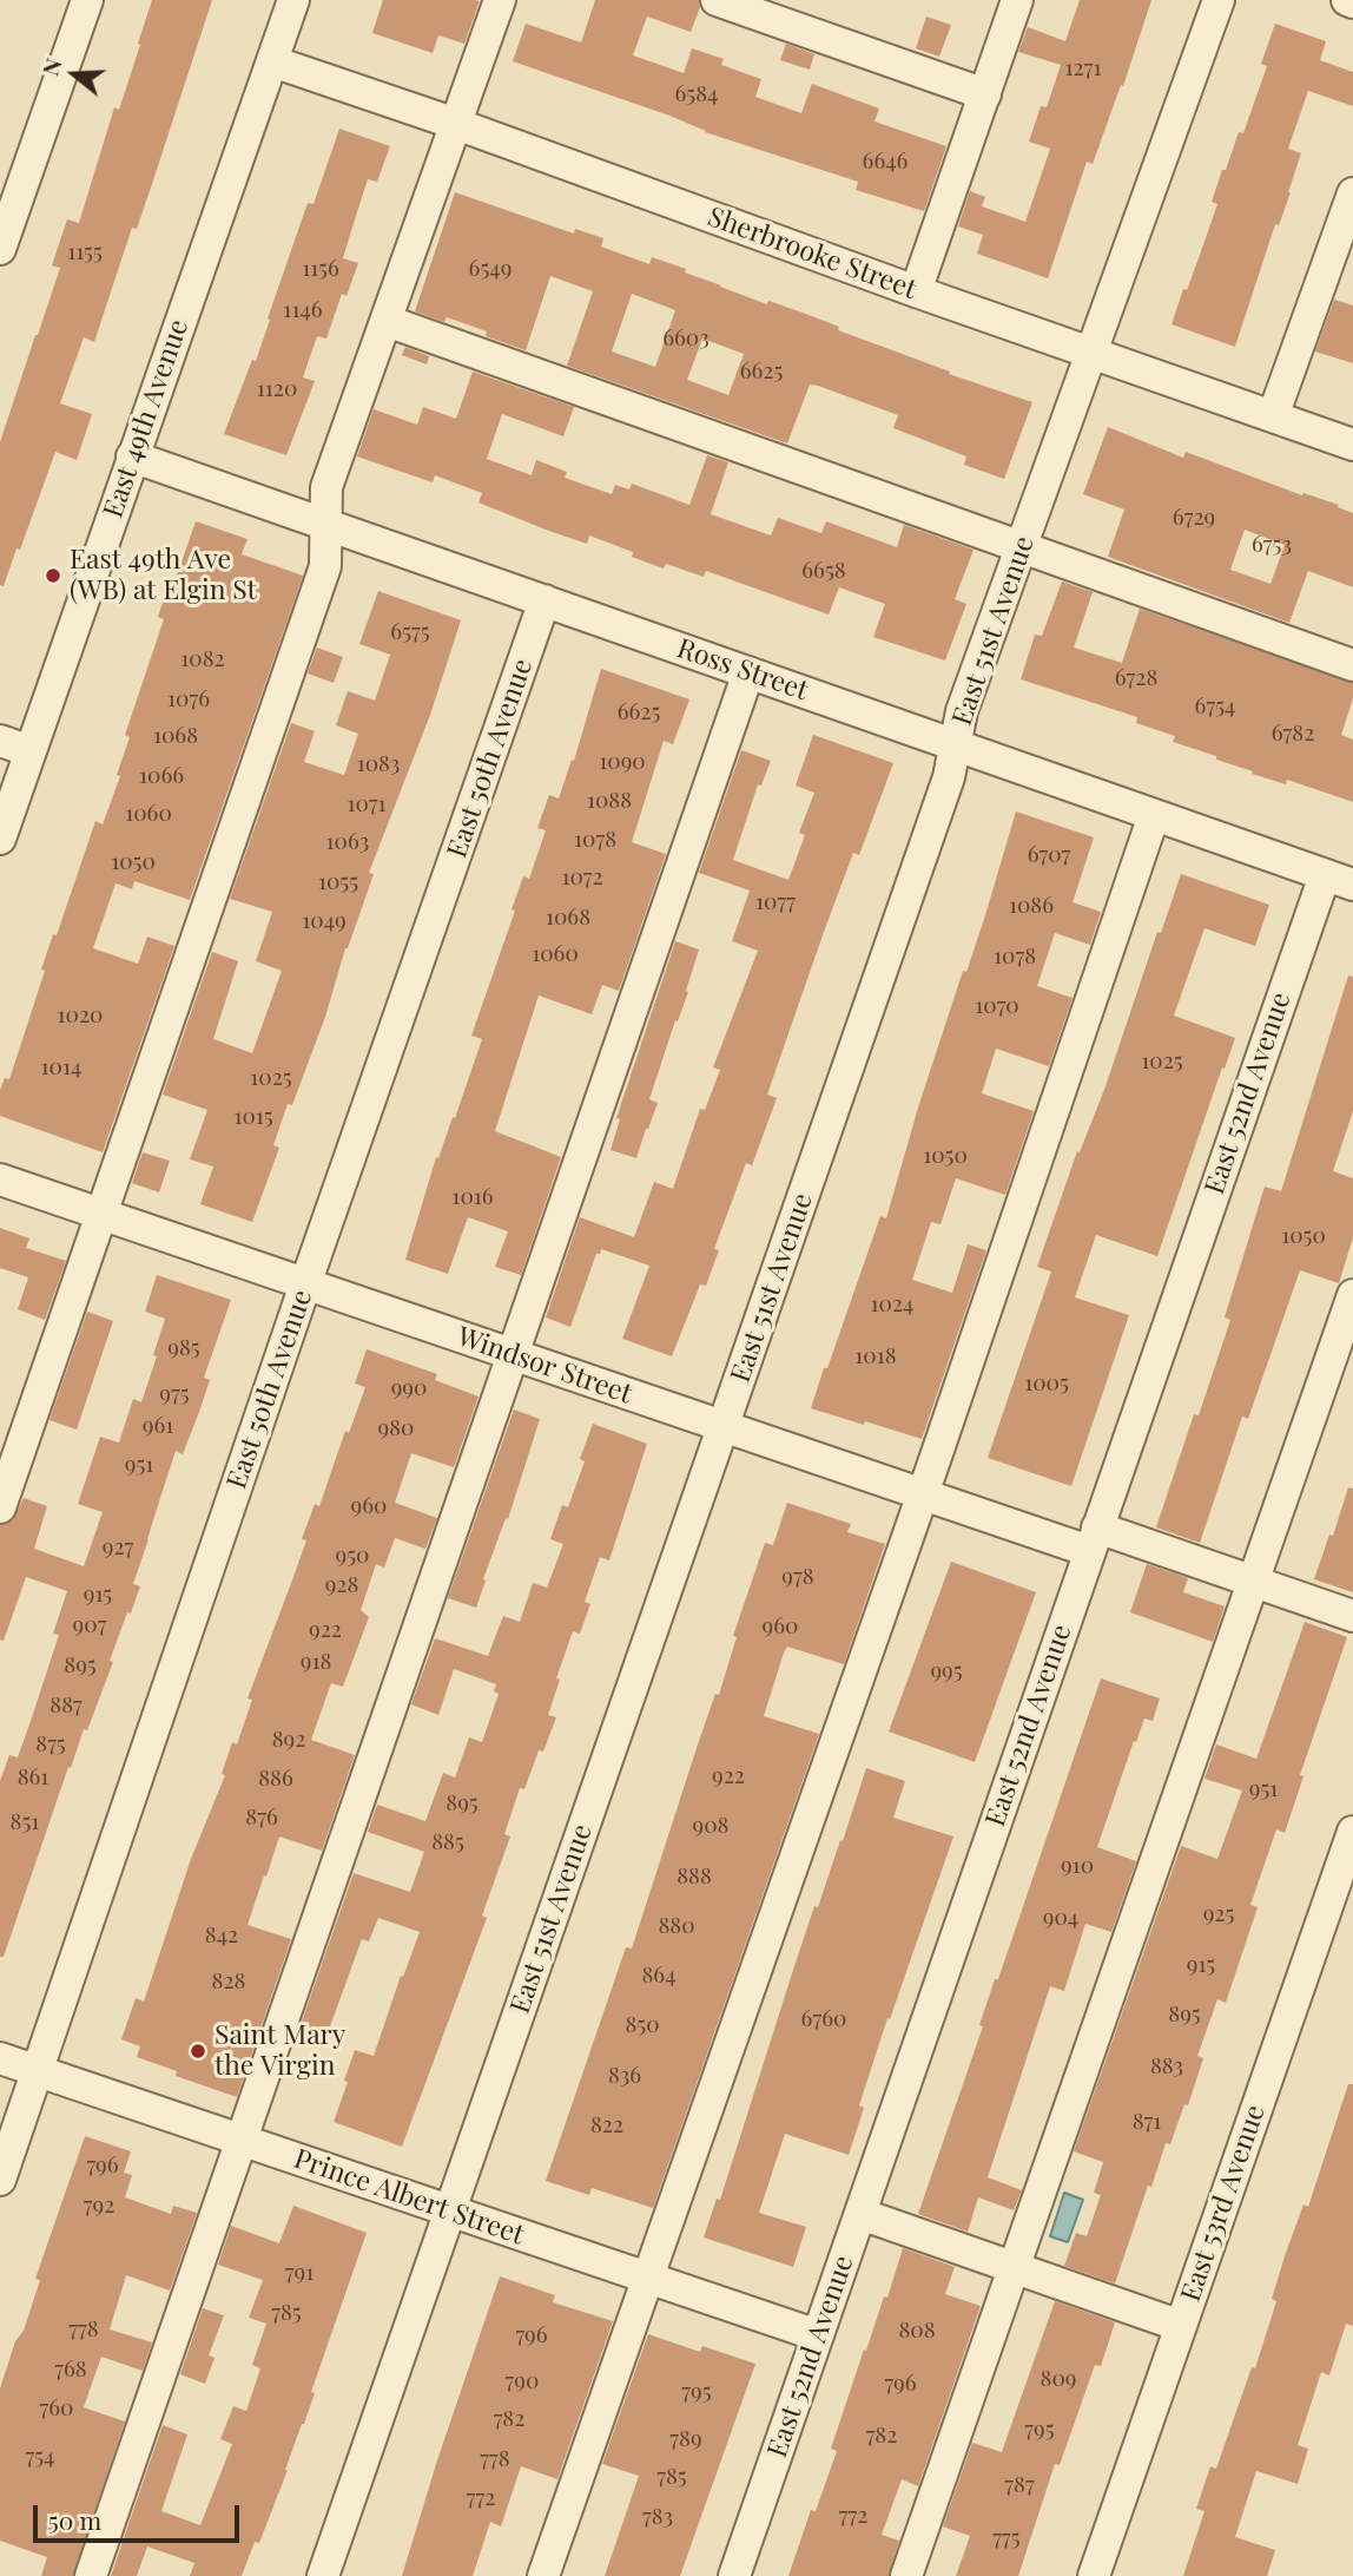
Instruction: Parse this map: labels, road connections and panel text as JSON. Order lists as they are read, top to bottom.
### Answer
{
  "streets": {
    "street": [
      "Sherbrooke Street",
      "East 49th Avenue",
      "East 51st Avenue",
      "Ross Street",
      "East 50th Avenue",
      "East 52nd Avenue",
      "Windsor Street",
      "Prince Albert Street",
      "East 53rd Avenue"
    ]
  },
  "crossings": [
    ["Sherbrooke Street", "East 49th Avenue"],
    ["Sherbrooke Street", "East 51st Avenue"],
    ["East 49th Avenue", "Ross Street"],
    ["East 51st Avenue", "Ross Street"],
    ["East 51st Avenue", "Windsor Street"],
    ["East 51st Avenue", "Prince Albert Street"],
    ["Ross Street", "East 50th Avenue"],
    ["Ross Street", "East 52nd Avenue"],
    ["East 50th Avenue", "Windsor Street"],
    ["East 50th Avenue", "Prince Albert Street"],
    ["East 52nd Avenue", "Windsor Street"],
    ["East 52nd Avenue", "Prince Albert Street"]
  ],
  "places": ["East 49th Ave (WB) at Elgin St", "Saint Mary the Virgin"],
  "house_numbers": [
    "1271",
    "6584",
    "6646",
    "1155",
    "1156",
    "6549",
    "1146",
    "6603",
    "6625",
    "1120",
    "6729",
    "6753",
    "6658",
    "6575",
    "1082",
    "6728",
    "1076",
    "6754",
    "6625",
    "6782",
    "1068",
    "1090",
    "1083",
    "1066",
    "1088",
    "1071",
    "1060",
    "1078",
    "1063",
    "6707",
    "1050",
    "1072",
    "1055",
    "1077",
    "1086",
    "1068",
    "1049",
    "1060",
    "1078",
    "1070",
    "1020",
    "1025",
    "1014",
    "1025",
    "1015",
    "1050",
    "1016",
    "1050",
    "1024",
    "985",
    "1018",
    "1005",
    "990",
    "975",
    "961",
    "980",
    "951",
    "960",
    "927",
    "950",
    "978",
    "928",
    "915",
    "907",
    "960",
    "922",
    "918",
    "895",
    "995",
    "887",
    "892",
    "875",
    "922",
    "861",
    "886",
    "951",
    "895",
    "876",
    "851",
    "908",
    "885",
    "910",
    "888",
    "925",
    "904",
    "880",
    "842",
    "915",
    "864",
    "828",
    "895",
    "6760",
    "850",
    "883",
    "836",
    "871",
    "822",
    "796",
    "792",
    "791",
    "785",
    "778",
    "808",
    "796",
    "768",
    "809",
    "790",
    "796",
    "795",
    "760",
    "782",
    "795",
    "782",
    "789",
    "754",
    "778",
    "785",
    "787",
    "772",
    "772",
    "783",
    "775"
  ],
  "scale_bar": "50 m",
  "north": "left"
}
